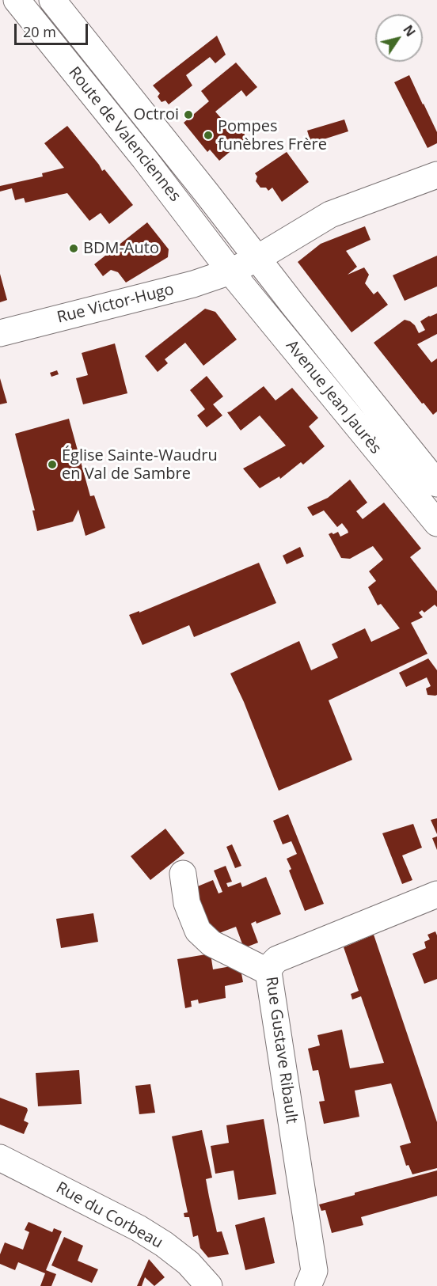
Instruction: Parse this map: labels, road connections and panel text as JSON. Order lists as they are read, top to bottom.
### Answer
{
  "streets": {
    "main road": [
      "Route de Valenciennes",
      "Rue Victor-Hugo",
      "Avenue Jean Jaurès",
      "Rue Gustave Ribault",
      "Rue du Corbeau"
    ]
  },
  "crossings": [
    ["Route de Valenciennes", "Rue Victor-Hugo"],
    ["Route de Valenciennes", "Avenue Jean Jaurès"],
    ["Rue Victor-Hugo", "Avenue Jean Jaurès"]
  ],
  "places": [
    "Octroi",
    "Pompes funèbres Frère",
    "BDM-Auto",
    "Église Sainte-Waudru en Val de Sambre"
  ],
  "scale_bar": "20 m",
  "north": "top right"
}
